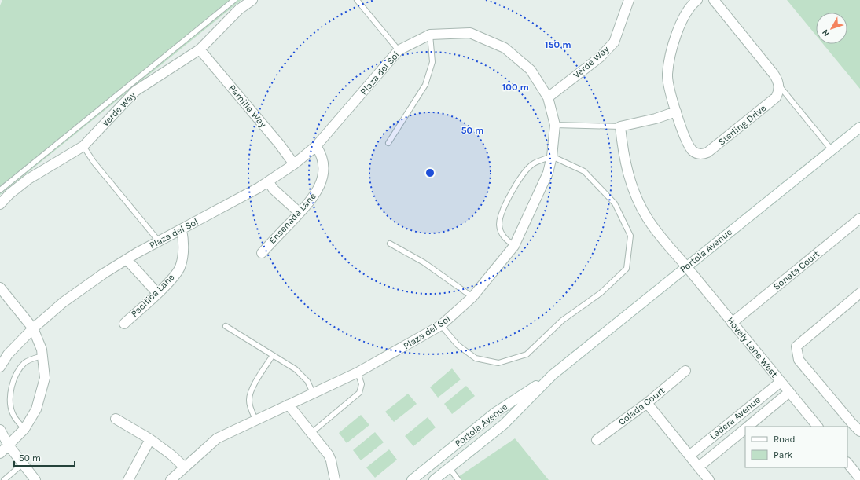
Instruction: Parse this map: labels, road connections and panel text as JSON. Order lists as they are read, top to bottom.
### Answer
{
  "streets": {
    "street": [
      "Verde Way",
      "Plaza del Sol",
      "Pamilla Way",
      "Sterling Drive",
      "Ensenada Lane",
      "Portola Avenue",
      "Sonata Court",
      "Pacifica Lane",
      "Hovely Lane West",
      "Colada Court",
      "Ladera Avenue"
    ]
  },
  "crossings": [
    ["Verde Way", "Plaza del Sol"],
    ["Verde Way", "Pamilla Way"],
    ["Plaza del Sol", "Pamilla Way"],
    ["Plaza del Sol", "Ensenada Lane"],
    ["Plaza del Sol", "Pacifica Lane"],
    ["Portola Avenue", "Hovely Lane West"],
    ["Sonata Court", "Hovely Lane West"],
    ["Hovely Lane West", "Ladera Avenue"]
  ],
  "legend": ["Road", "Park"],
  "scale_bar": "50 m",
  "north": "bottom left",
  "rings": ["150 m", "100 m", "50 m"]
}
